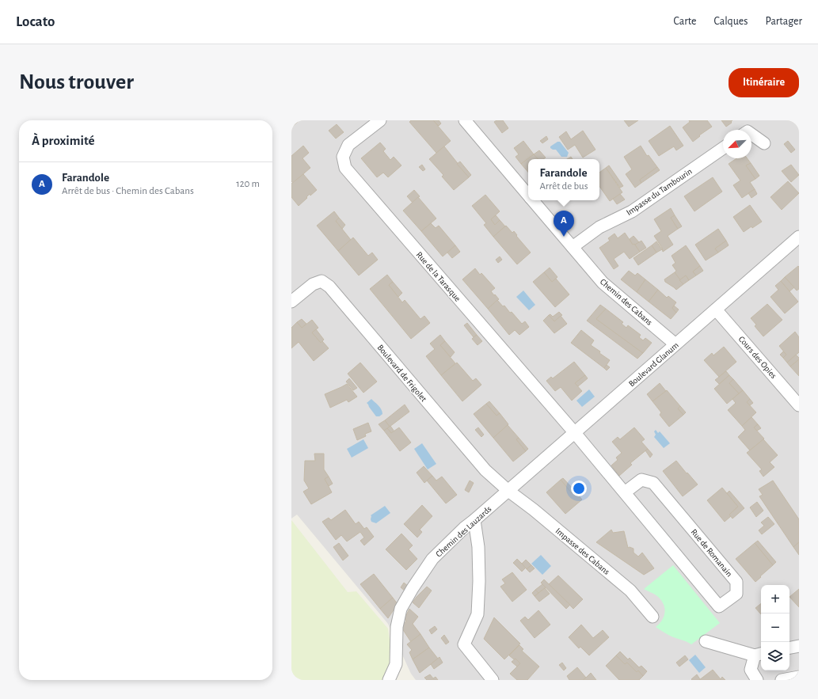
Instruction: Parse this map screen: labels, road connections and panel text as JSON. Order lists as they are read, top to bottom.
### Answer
{
  "streets": {
    "street": [
      "Impasse du Tambourin",
      "Rue de la Tarasque",
      "Chemin des Cabans",
      "Cours des Opies",
      "Boulevard Glanum",
      "Boulevard de Frigolet",
      "Chemin des Lauzards",
      "Impasse des Cabans",
      "Rue de Romanain"
    ]
  },
  "crossings": [
    ["Impasse du Tambourin", "Chemin des Cabans"],
    ["Rue de la Tarasque", "Boulevard Glanum"],
    ["Rue de la Tarasque", "Rue de Romanain"],
    ["Chemin des Cabans", "Boulevard Glanum"],
    ["Cours des Opies", "Boulevard Glanum"],
    ["Boulevard Glanum", "Boulevard de Frigolet"],
    ["Boulevard Glanum", "Chemin des Lauzards"],
    ["Boulevard Glanum", "Impasse des Cabans"],
    ["Boulevard Glanum", "Rue de Romanain"],
    ["Boulevard de Frigolet", "Chemin des Lauzards"],
    ["Boulevard de Frigolet", "Impasse des Cabans"],
    ["Chemin des Lauzards", "Impasse des Cabans"]
  ],
  "north": "bottom left",
  "page": {
    "header": "Locato",
    "nav": ["Carte", "Calques", "Partager"],
    "buttons": "Itinéraire",
    "title": "Nous trouver",
    "heading": "À proximité",
    "popup": ["Farandole", "Arrêt de bus"],
    "list": [
      {
        "mark": "A",
        "name": "Farandole",
        "note": "Arrêt de bus · Chemin des Cabans",
        "value": "120 m"
      }
    ],
    "pins": "A",
    "map_buttons": ["+", "−"]
  }
}
